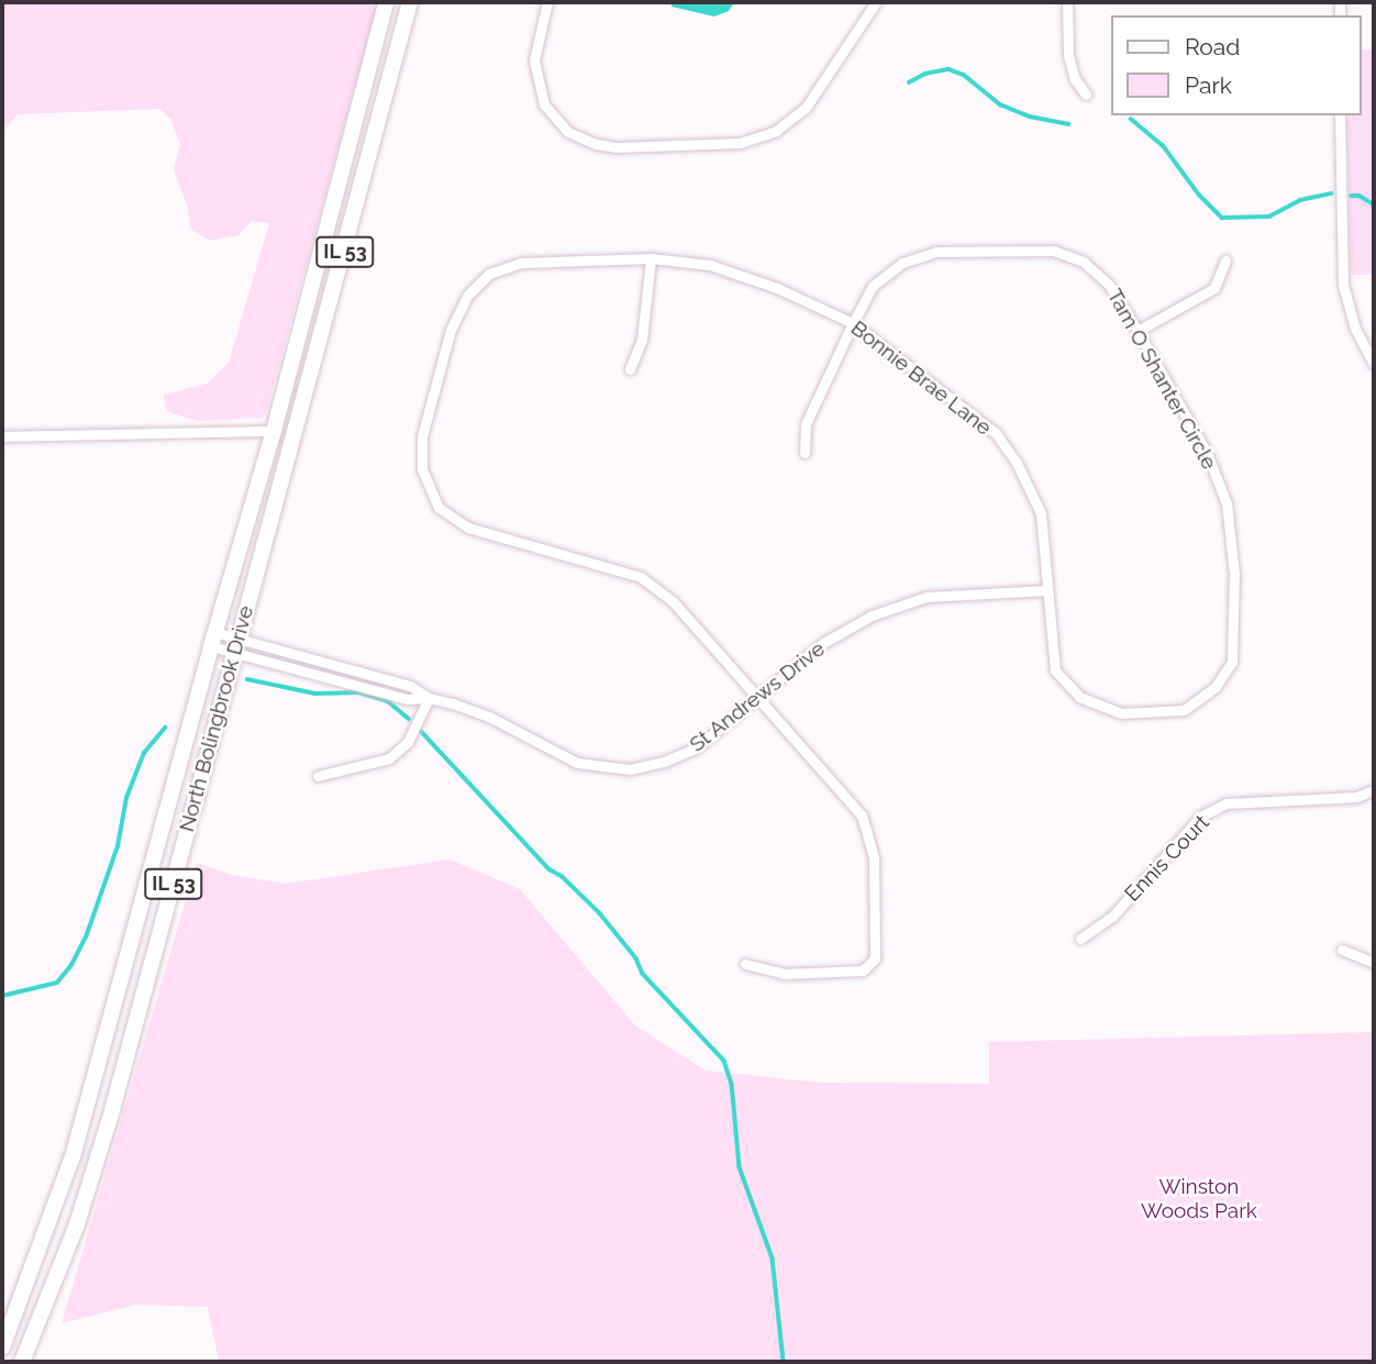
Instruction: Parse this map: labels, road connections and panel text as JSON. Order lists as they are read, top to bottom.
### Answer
{
  "streets": {
    "main road": ["IL 53", "North Bolingbrook Drive"],
    "street": [
      "Bonnie Brae Lane",
      "Tam O Shanter Circle",
      "St Andrews Drive",
      "Ennis Court"
    ]
  },
  "crossings": [
    ["Bonnie Brae Lane", "Tam O Shanter Circle"],
    ["Bonnie Brae Lane", "St Andrews Drive"],
    ["Tam O Shanter Circle", "St Andrews Drive"],
    ["St Andrews Drive", "North Bolingbrook Drive"]
  ],
  "parks": ["Winston Woods Park"],
  "legend": ["Road", "Park"]
}
